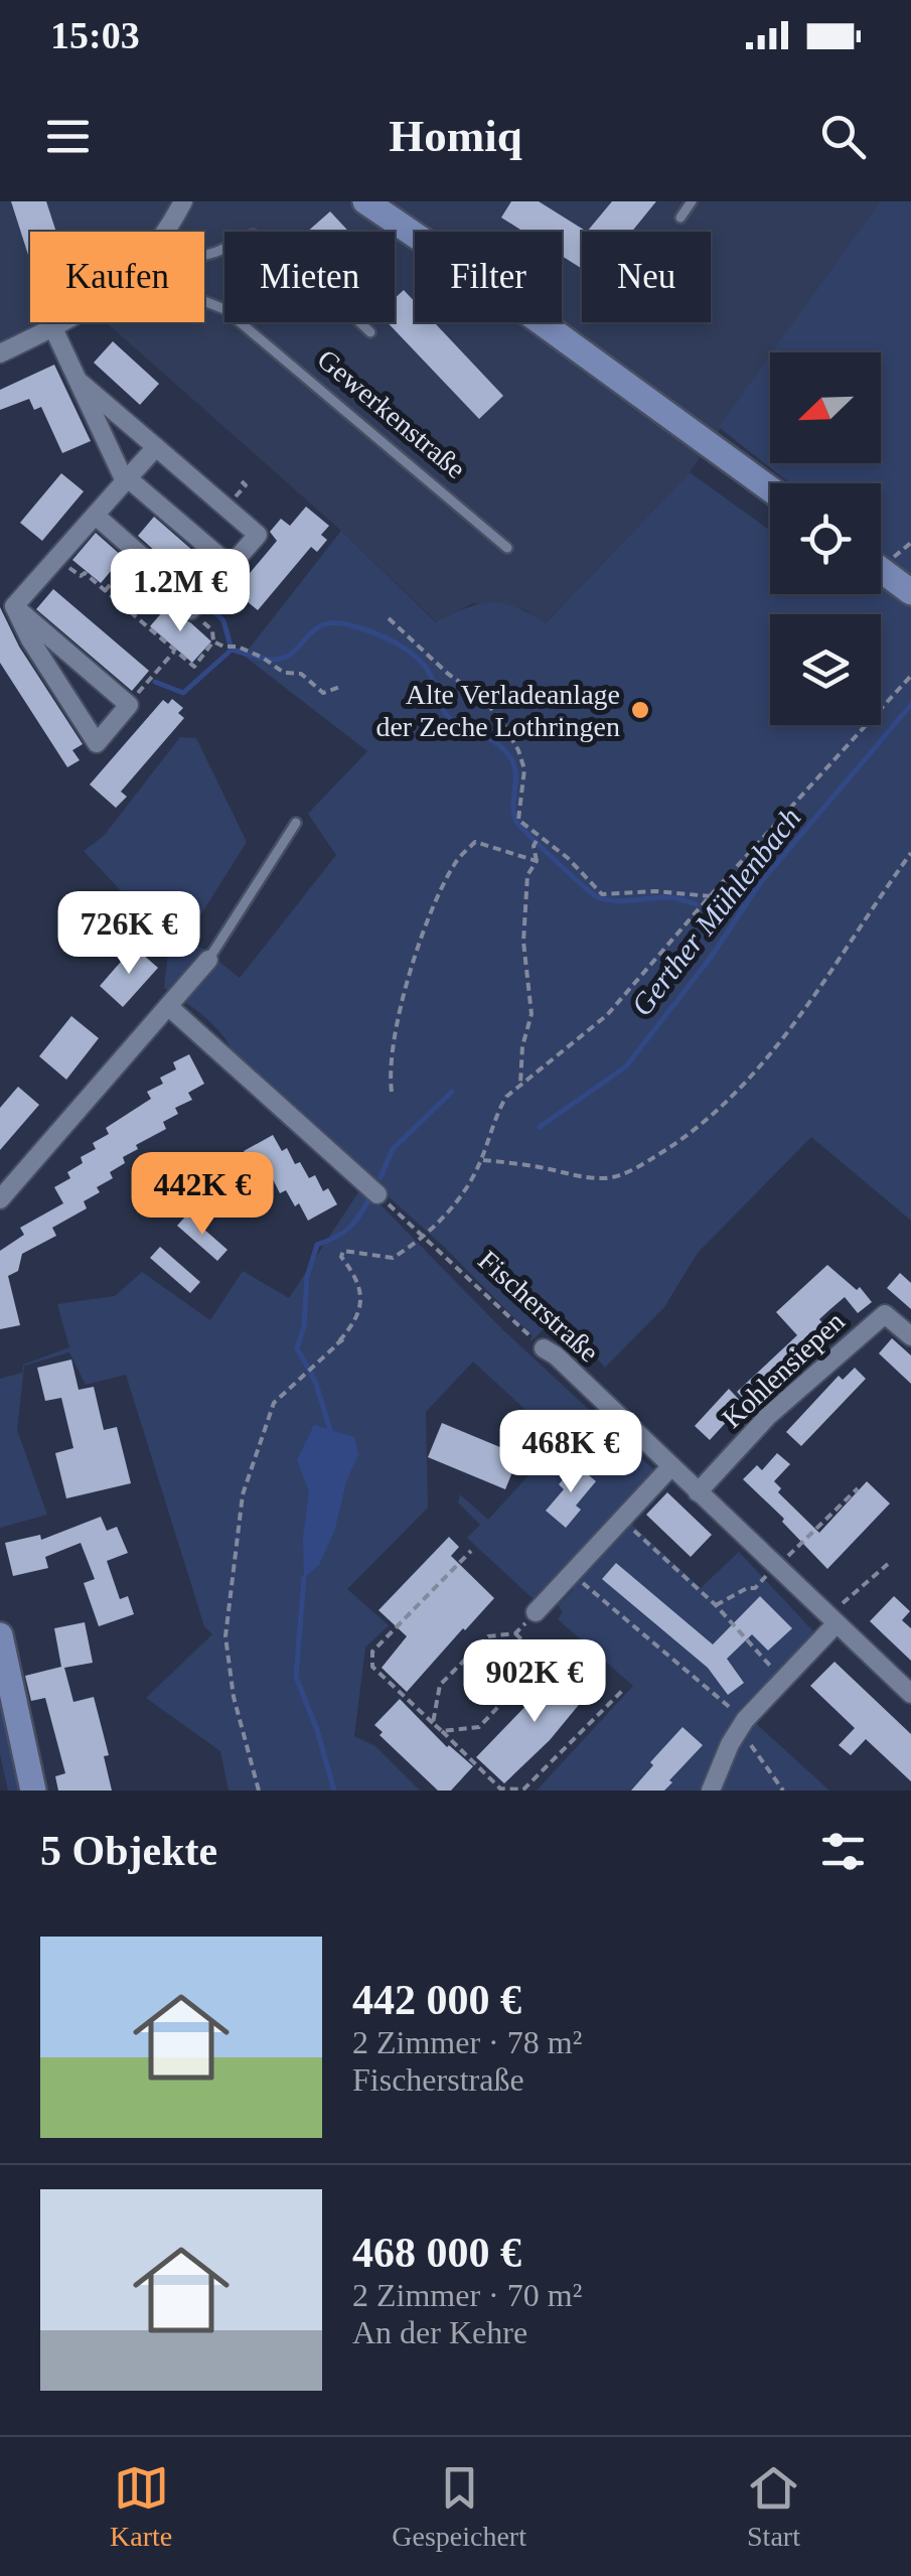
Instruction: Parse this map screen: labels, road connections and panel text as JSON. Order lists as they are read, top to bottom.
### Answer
{
  "streets": {
    "street": ["Fischerstraße", "Kohlensiepen"],
    "lane": ["Gewerkenstraße"]
  },
  "crossings": [
    ["Fischerstraße", "Kohlensiepen"]
  ],
  "water": ["Gerther Mühlenbach"],
  "places": ["Alte Verladeanlage der Zeche Lothringen"],
  "north": "bottom left",
  "page": {
    "status": "15:03",
    "header": "Homiq",
    "chip": [
      "Kaufen",
      "Mieten",
      "Filter",
      "Neu"
    ],
    "price": [
      "1.2M €",
      "726K €",
      "442K €",
      "468K €",
      "902K €"
    ],
    "heading": "5 Objekte",
    "list": [
      {
        "name": "442 000 €",
        "note": "2 Zimmer · 78 m² · Fischerstraße"
      },
      {
        "name": "468 000 €",
        "note": "2 Zimmer · 70 m² · An der Kehre"
      }
    ],
    "tabs": ["Karte", "Gespeichert", "Start"]
  }
}
